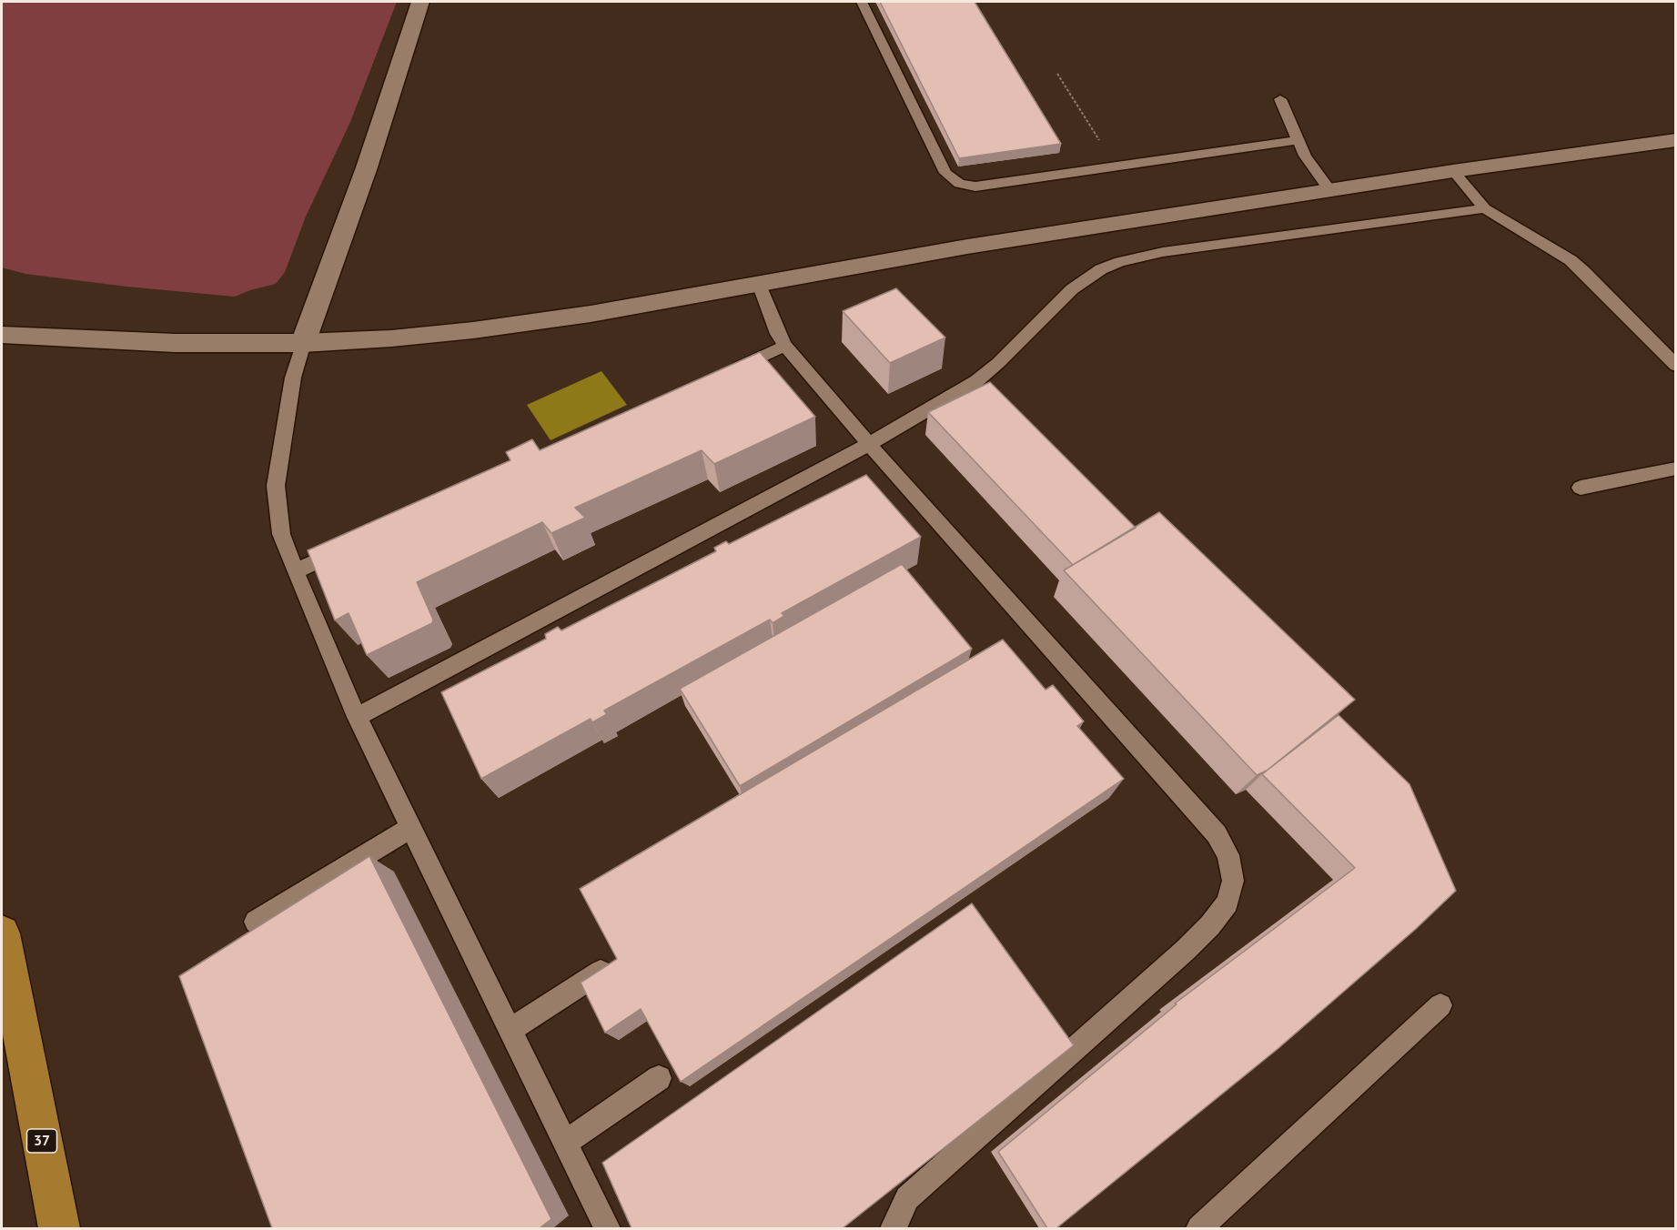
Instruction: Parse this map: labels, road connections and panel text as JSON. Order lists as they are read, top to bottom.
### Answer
{
  "streets": {
    "main road": ["37"]
  }
}
